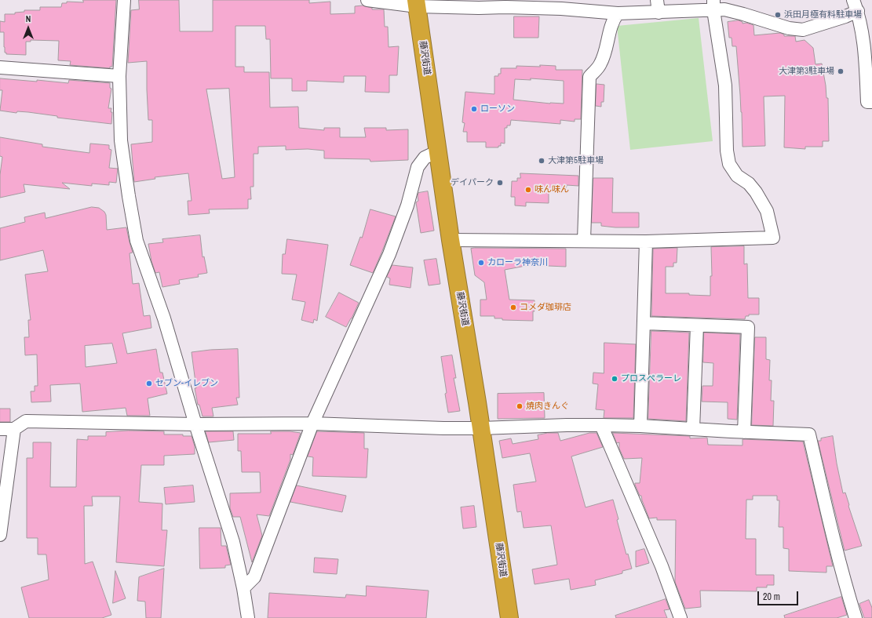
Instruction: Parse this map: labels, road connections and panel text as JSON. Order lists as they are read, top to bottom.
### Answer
{
  "streets": {
    "highway": ["藤沢街道"]
  },
  "places": [
    "浜田月極有料駐車場",
    "大津第3駐車場",
    "ローソン",
    "大津第5駐車場",
    "デイパーク",
    "味ん味ん",
    "カローラ神奈川",
    "コメダ珈琲店",
    "プロスぺラーレ",
    "セブン-イレブン",
    "焼肉きんぐ"
  ],
  "scale_bar": "20 m",
  "north": "top"
}
